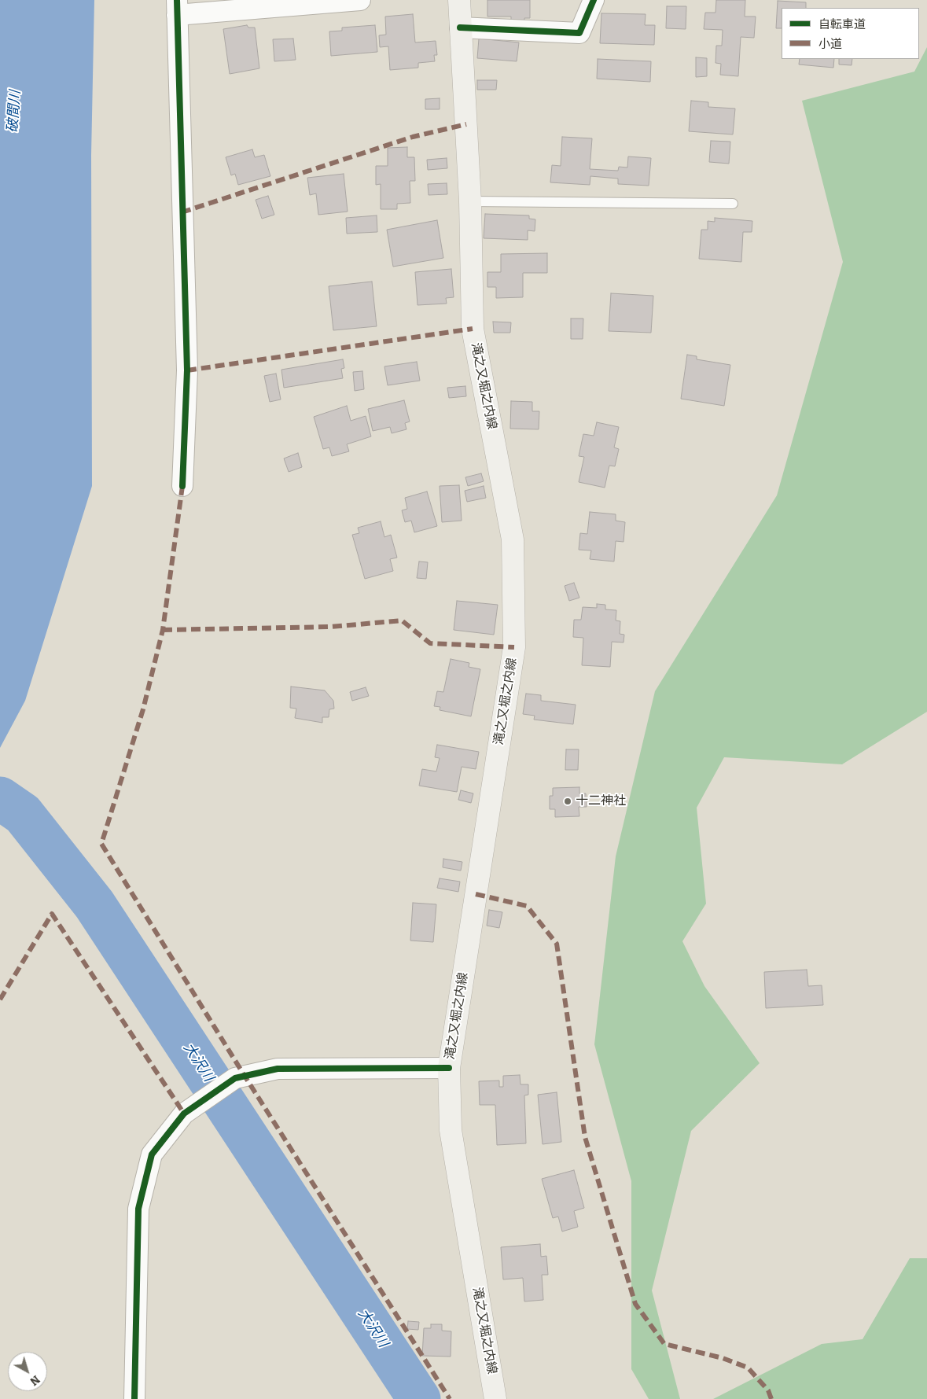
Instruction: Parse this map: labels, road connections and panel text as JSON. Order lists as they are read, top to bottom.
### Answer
{
  "streets": {
    "main road": ["滝之又堀之内線"]
  },
  "water": ["破間川", "大沢川"],
  "places": ["十二神社"],
  "legend": ["自転車道", "小道"],
  "north": "bottom right"
}
